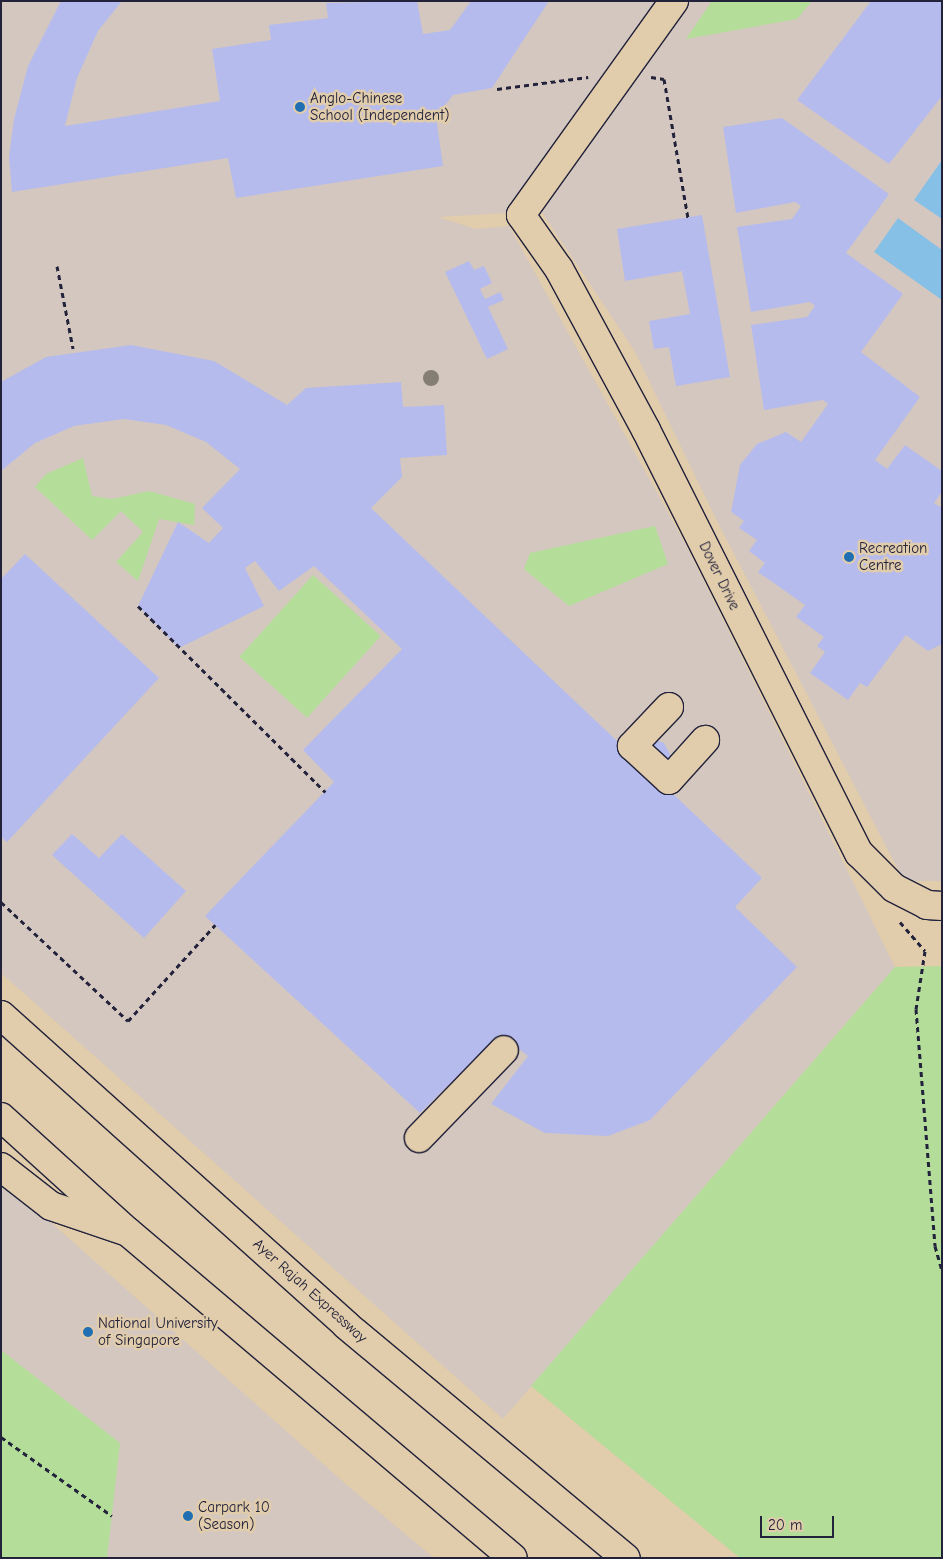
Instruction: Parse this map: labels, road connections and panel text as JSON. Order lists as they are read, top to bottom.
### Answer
{
  "streets": {
    "main road": ["Dover Drive", "Ayer Rajah Expressway"]
  },
  "places": [
    "Anglo-Chinese School (Independent)",
    "Recreation Centre",
    "National University of Singapore",
    "Carpark 10 (Season)"
  ],
  "scale_bar": "20 m"
}
